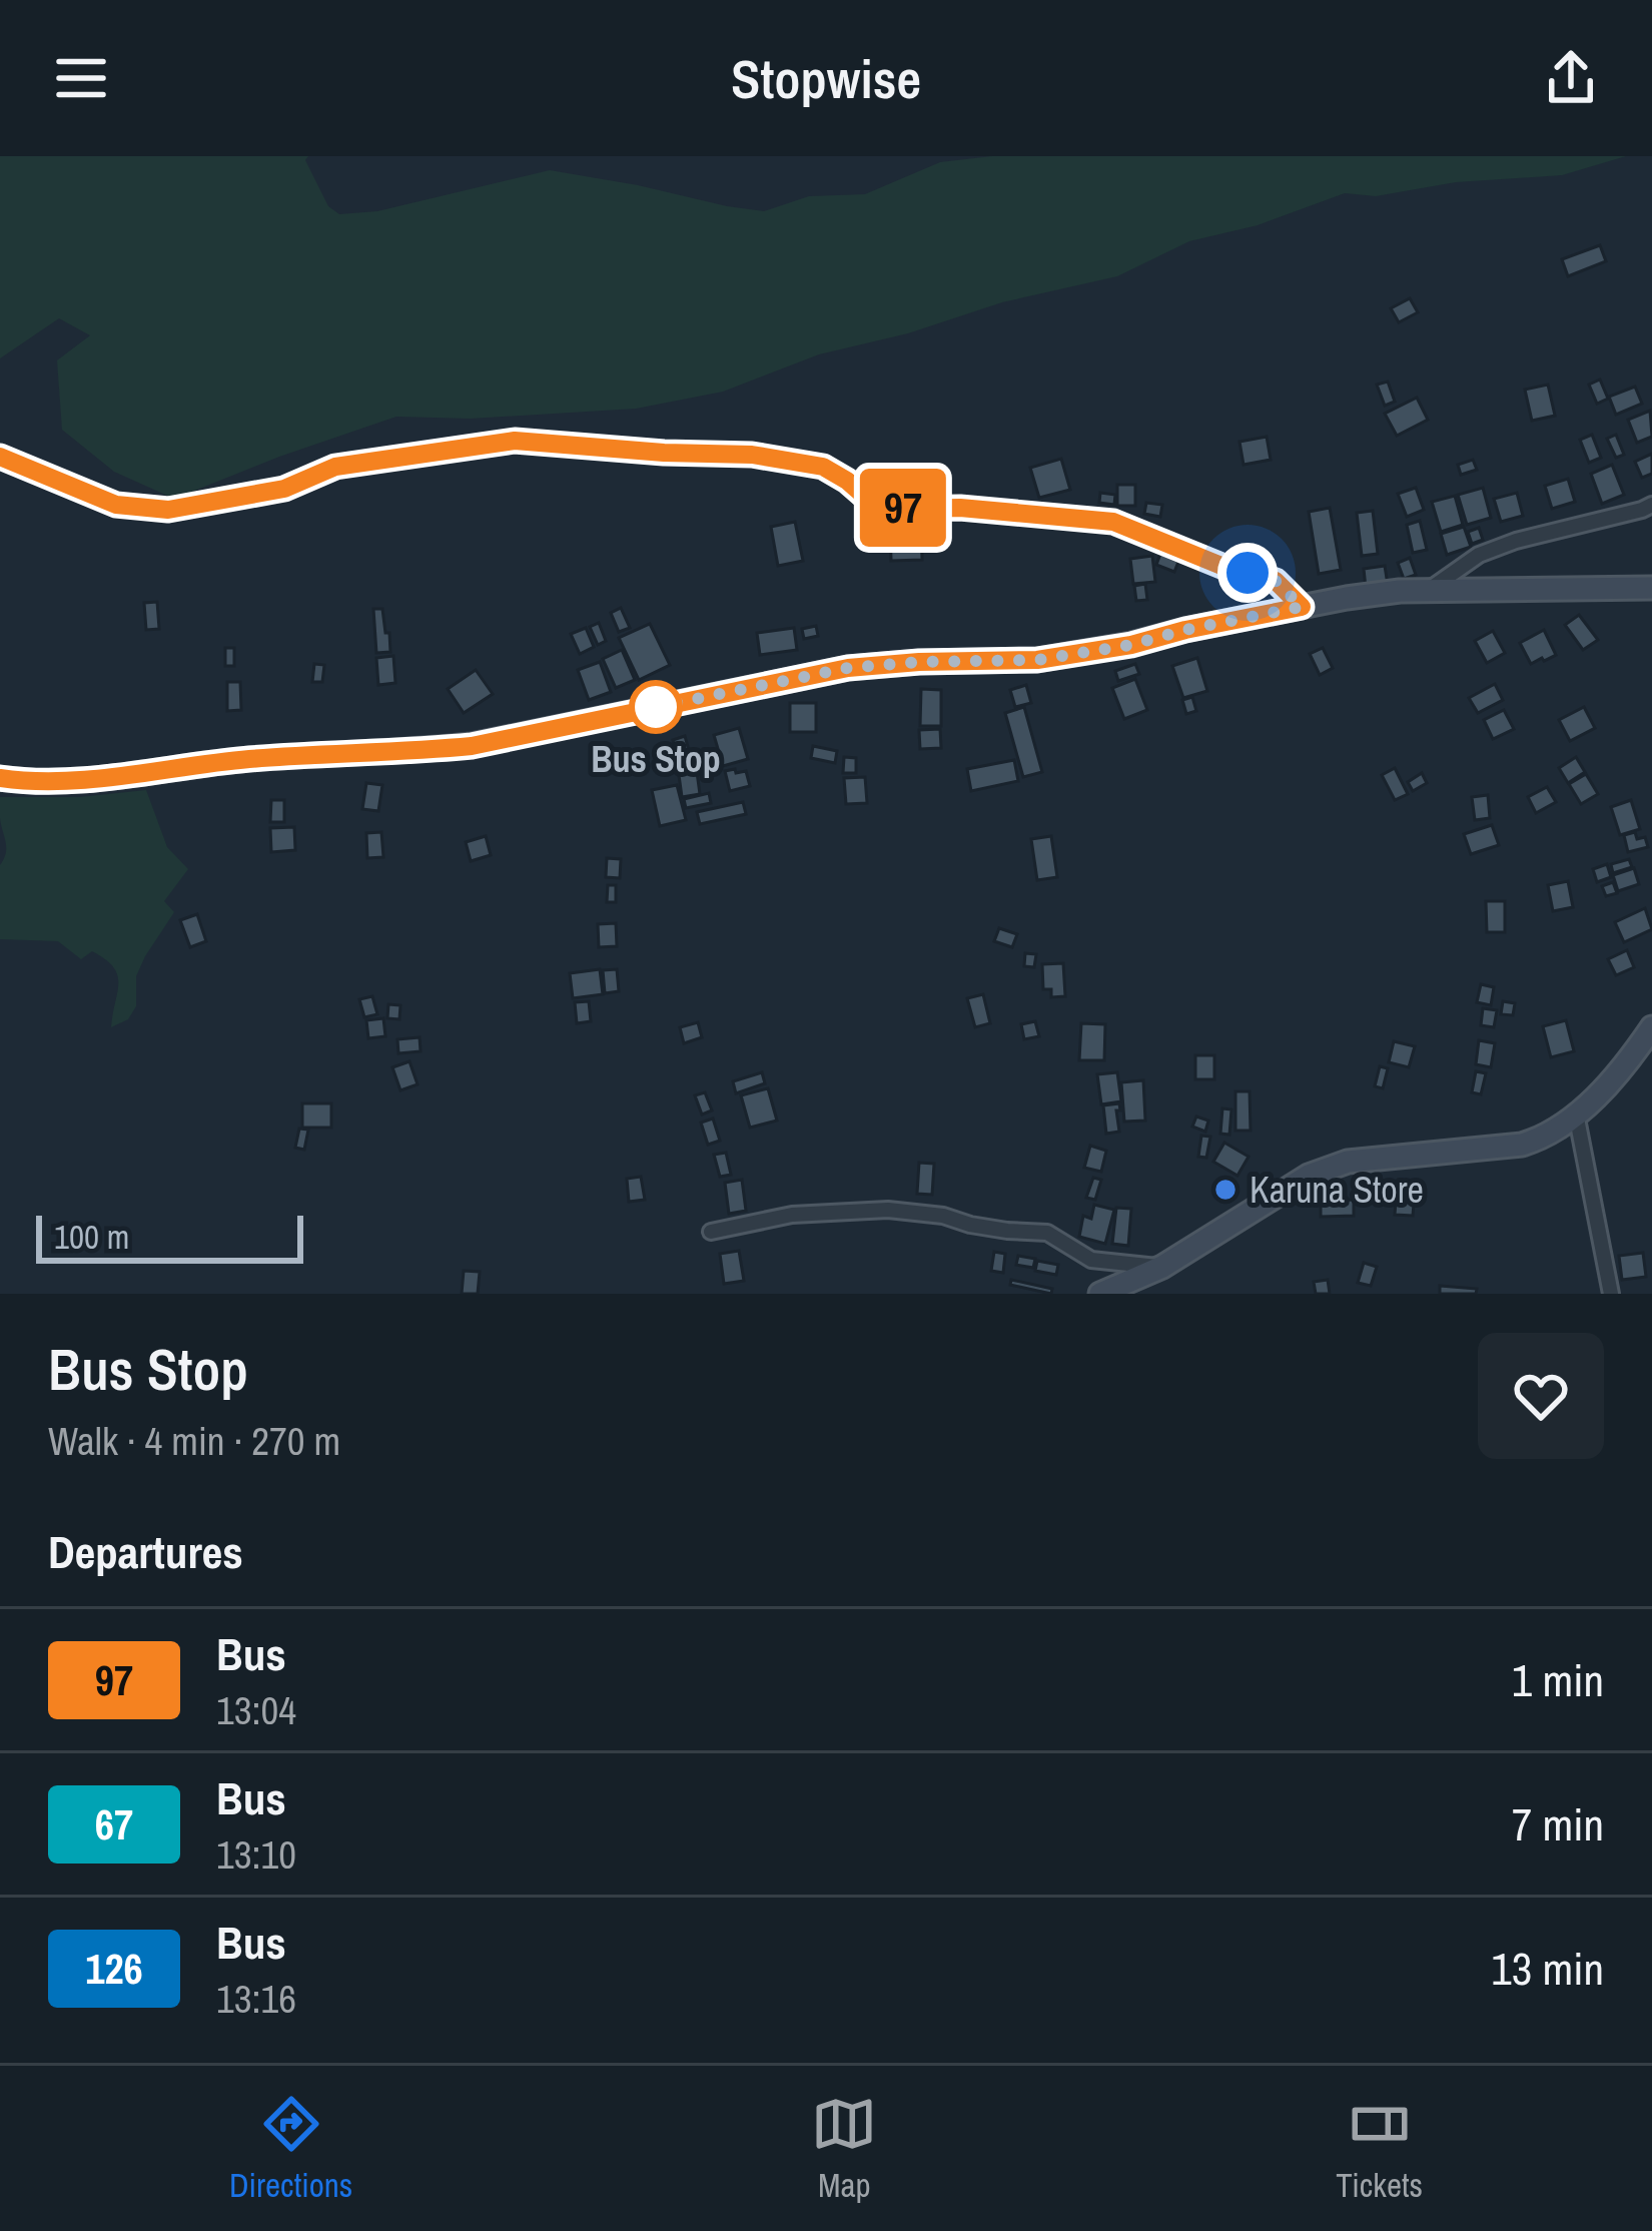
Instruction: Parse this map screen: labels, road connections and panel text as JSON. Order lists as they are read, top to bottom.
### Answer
{
  "places": ["Bus Stop", "Karuna Store"],
  "lines": ["bus line 97"],
  "scale_bar": "100 m",
  "page": {
    "header": "Stopwise",
    "on_map": "97",
    "scale": "100 m",
    "heading": [
      ["Bus Stop", "Walk · 4 min · 270 m"],
      "Departures"
    ],
    "list": [
      {
        "mark": "97",
        "name": "Bus",
        "note": "13:04",
        "value": "1 min"
      },
      {
        "mark": "67",
        "name": "Bus",
        "note": "13:10",
        "value": "7 min"
      },
      {
        "mark": "126",
        "name": "Bus",
        "note": "13:16",
        "value": "13 min"
      }
    ],
    "tabs": ["Directions", "Map", "Tickets"]
  }
}
